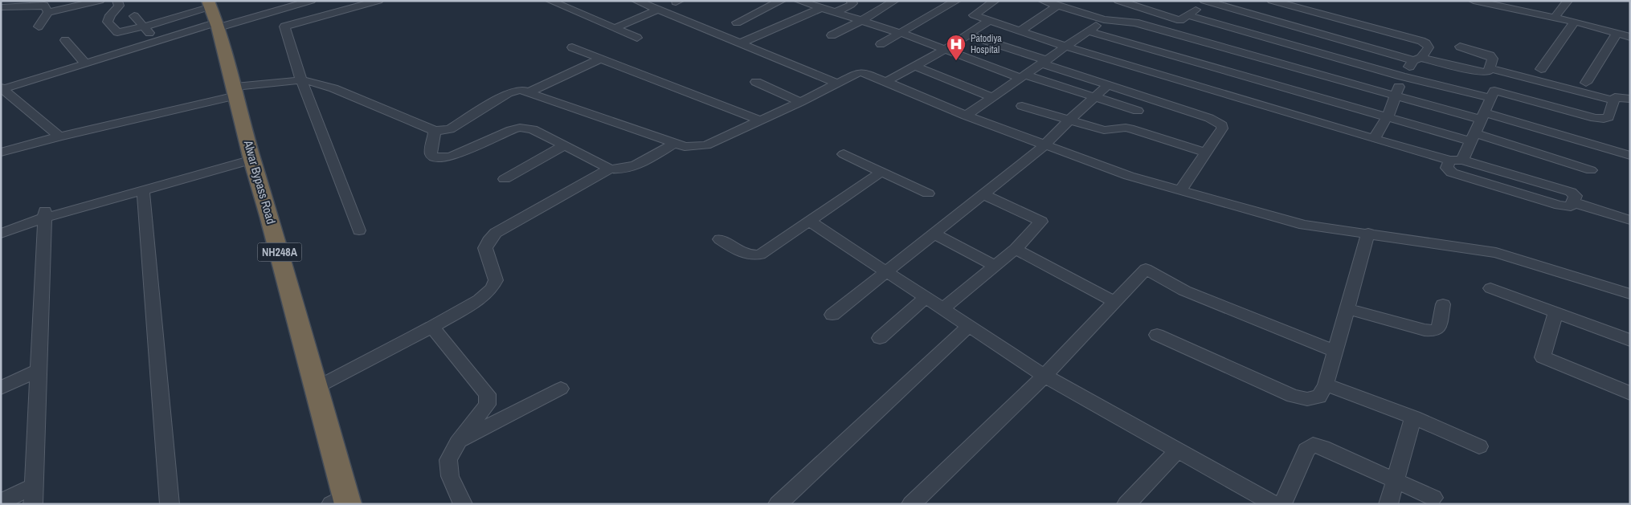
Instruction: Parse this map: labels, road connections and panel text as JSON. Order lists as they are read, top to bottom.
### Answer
{
  "streets": {
    "highway": ["Alwar Bypass Road", "NH248A"]
  },
  "places": {
    "hospital": ["Patodiya Hospital"]
  }
}
